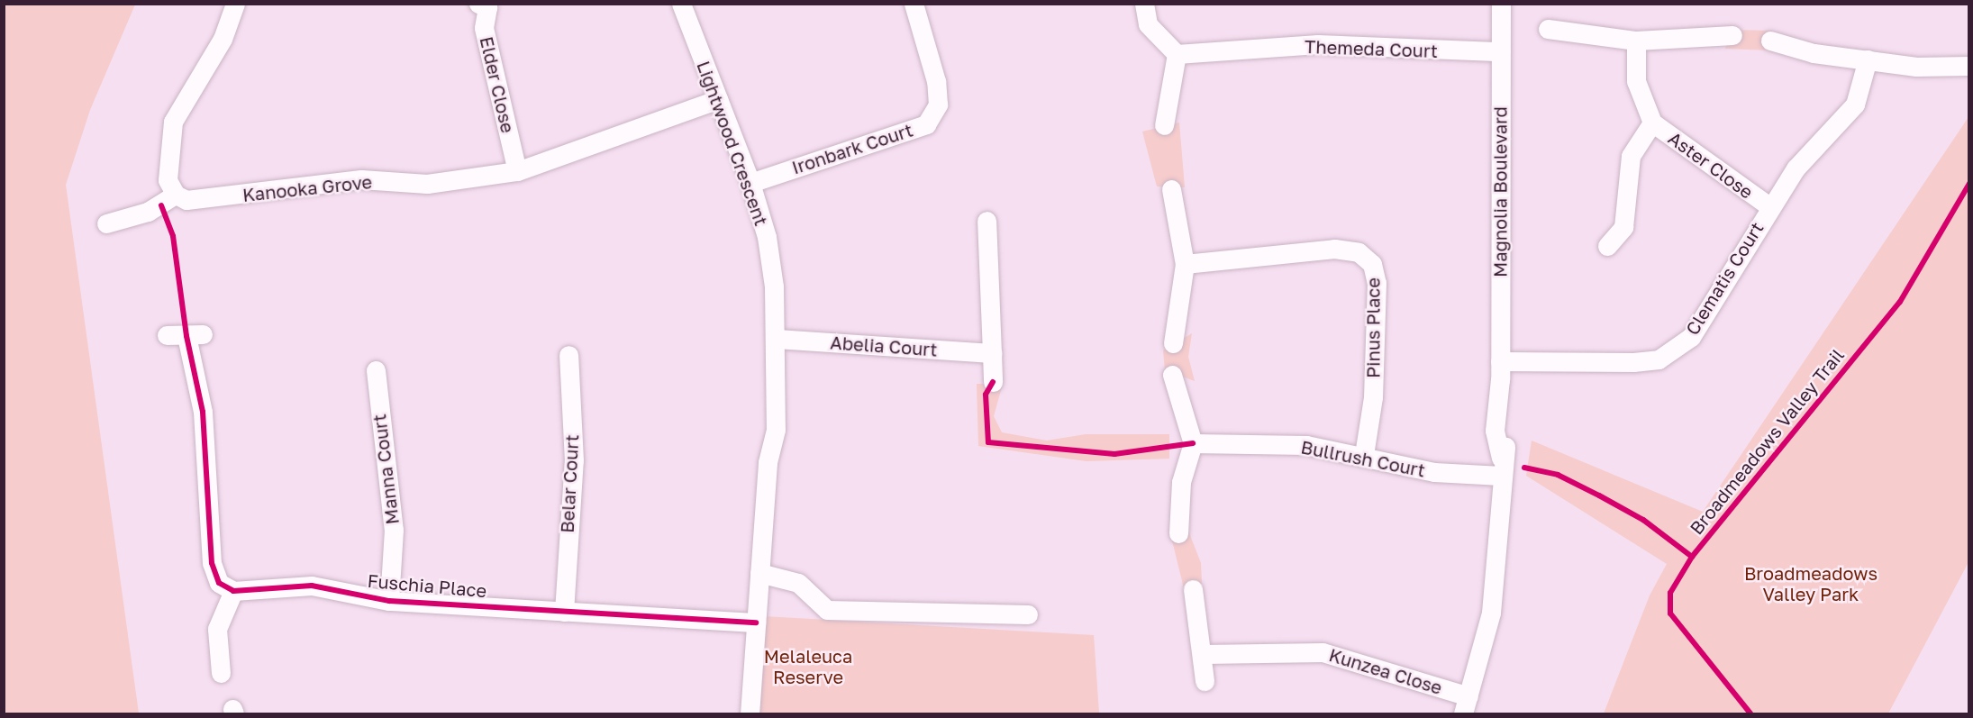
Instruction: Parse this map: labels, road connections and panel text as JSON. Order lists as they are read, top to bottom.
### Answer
{
  "streets": {
    "street": [
      "Themeda Court",
      "Elder Close",
      "Lightwood Crescent",
      "Ironbark Court",
      "Aster Close",
      "Kanooka Grove",
      "Magnolia Boulevard",
      "Clematis Court",
      "Pinus Place",
      "Abelia Court",
      "Bullrush Court",
      "Manna Court",
      "Belar Court",
      "Fuschia Place",
      "Kunzea Close"
    ],
    "cycle path": ["Broadmeadows Valley Trail"]
  },
  "crossings": [
    ["Themeda Court", "Magnolia Boulevard"],
    ["Elder Close", "Kanooka Grove"],
    ["Lightwood Crescent", "Ironbark Court"],
    ["Lightwood Crescent", "Kanooka Grove"],
    ["Lightwood Crescent", "Abelia Court"],
    ["Lightwood Crescent", "Fuschia Place"],
    ["Aster Close", "Clematis Court"],
    ["Magnolia Boulevard", "Clematis Court"],
    ["Magnolia Boulevard", "Bullrush Court"],
    ["Magnolia Boulevard", "Kunzea Close"],
    ["Pinus Place", "Bullrush Court"],
    ["Manna Court", "Fuschia Place"],
    ["Belar Court", "Fuschia Place"]
  ],
  "parks": ["Broadmeadows Valley Park", "Melaleuca Reserve"]
}
